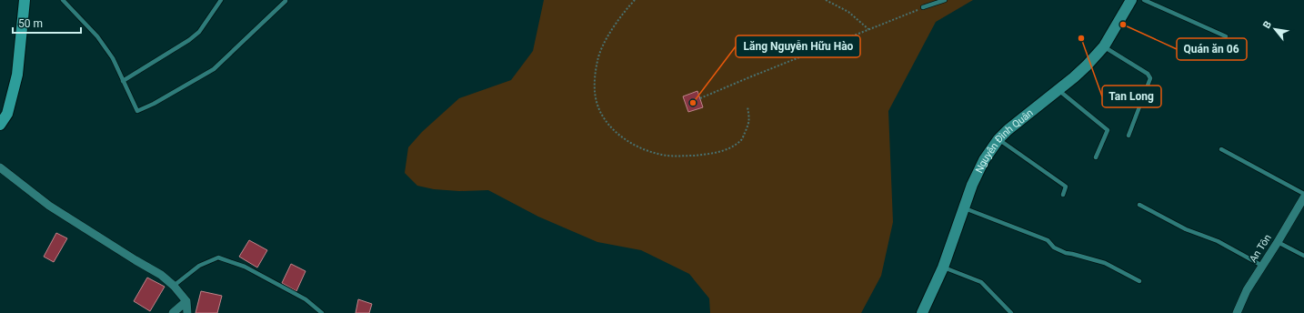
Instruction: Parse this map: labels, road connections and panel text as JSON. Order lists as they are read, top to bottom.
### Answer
{
  "streets": {
    "street": ["Nguyễn Đình Quân", "An Tôn"]
  },
  "places": ["Quán ăn 06", "Tan Long", "Lăng Nguyễn Hữu Hào"],
  "scale_bar": "50 m",
  "north": "top left"
}
